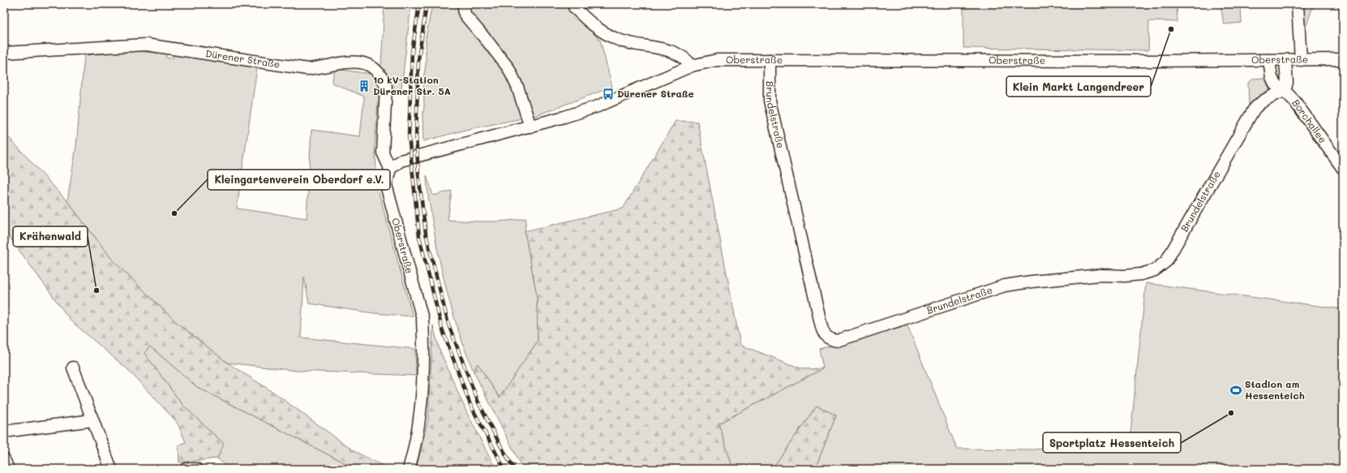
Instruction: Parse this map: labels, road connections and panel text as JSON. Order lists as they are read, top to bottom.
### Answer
{
  "streets": {
    "street": [
      "Dürener Straße",
      "Oberstraße",
      "Brundelstraße",
      "Borchallee"
    ]
  },
  "crossings": [
    ["Dürener Straße", "Oberstraße"],
    ["Oberstraße", "Brundelstraße"],
    ["Oberstraße", "Borchallee"],
    ["Brundelstraße", "Borchallee"]
  ],
  "places": {
    "other": [
      "Klein Markt Langendreer",
      "Kleingartenverein Oberdorf e.V.",
      "Krähenwald",
      "Sportplatz Hessenteich"
    ],
    "building": ["10 kV-Station Dürener Str. 5A"],
    "bus stop": ["Dürener Straße"],
    "sports": ["Stadion am Hessenteich"]
  }
}
